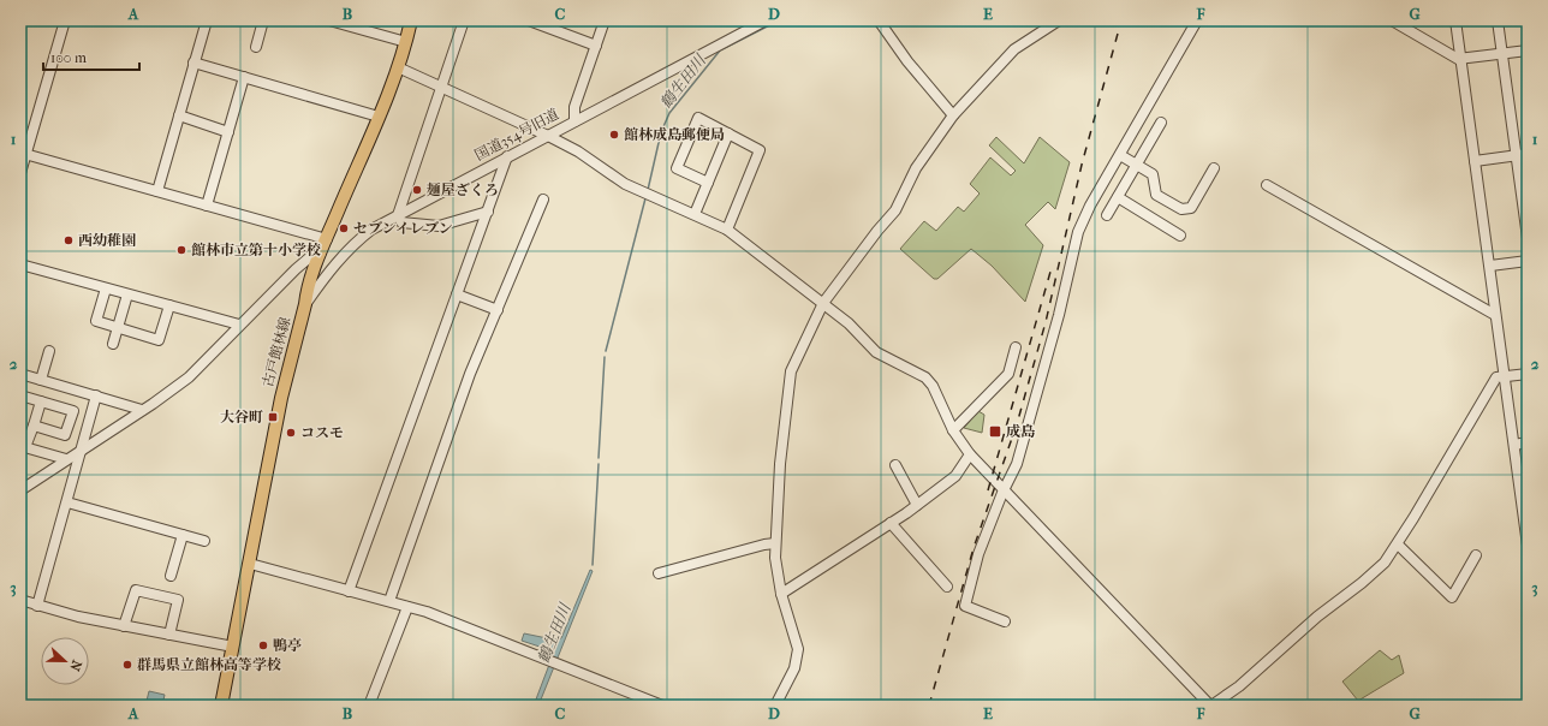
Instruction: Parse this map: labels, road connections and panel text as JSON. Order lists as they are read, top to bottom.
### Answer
{
  "streets": {
    "main road": ["古戸館林線"],
    "street": ["国道354号旧道"]
  },
  "crossings": [
    ["国道354号旧道", "古戸館林線"]
  ],
  "water": ["鶴生田川"],
  "places": {
    "other": [
      "館林成島郵便局",
      "麺屋ざくろ",
      "セブンイレブン",
      "西幼稚園",
      "館林市立第十小学校",
      "コスモ",
      "鴨亭",
      "群馬県立館林高等学校"
    ],
    "transit": ["大谷町", "成島"]
  },
  "scale_bar": "100 m",
  "north": "right",
  "grid": {
    "columns": [
      "A",
      "B",
      "C",
      "D",
      "E",
      "F",
      "G"
    ],
    "rows": ["1", "2", "3"]
  }
}
